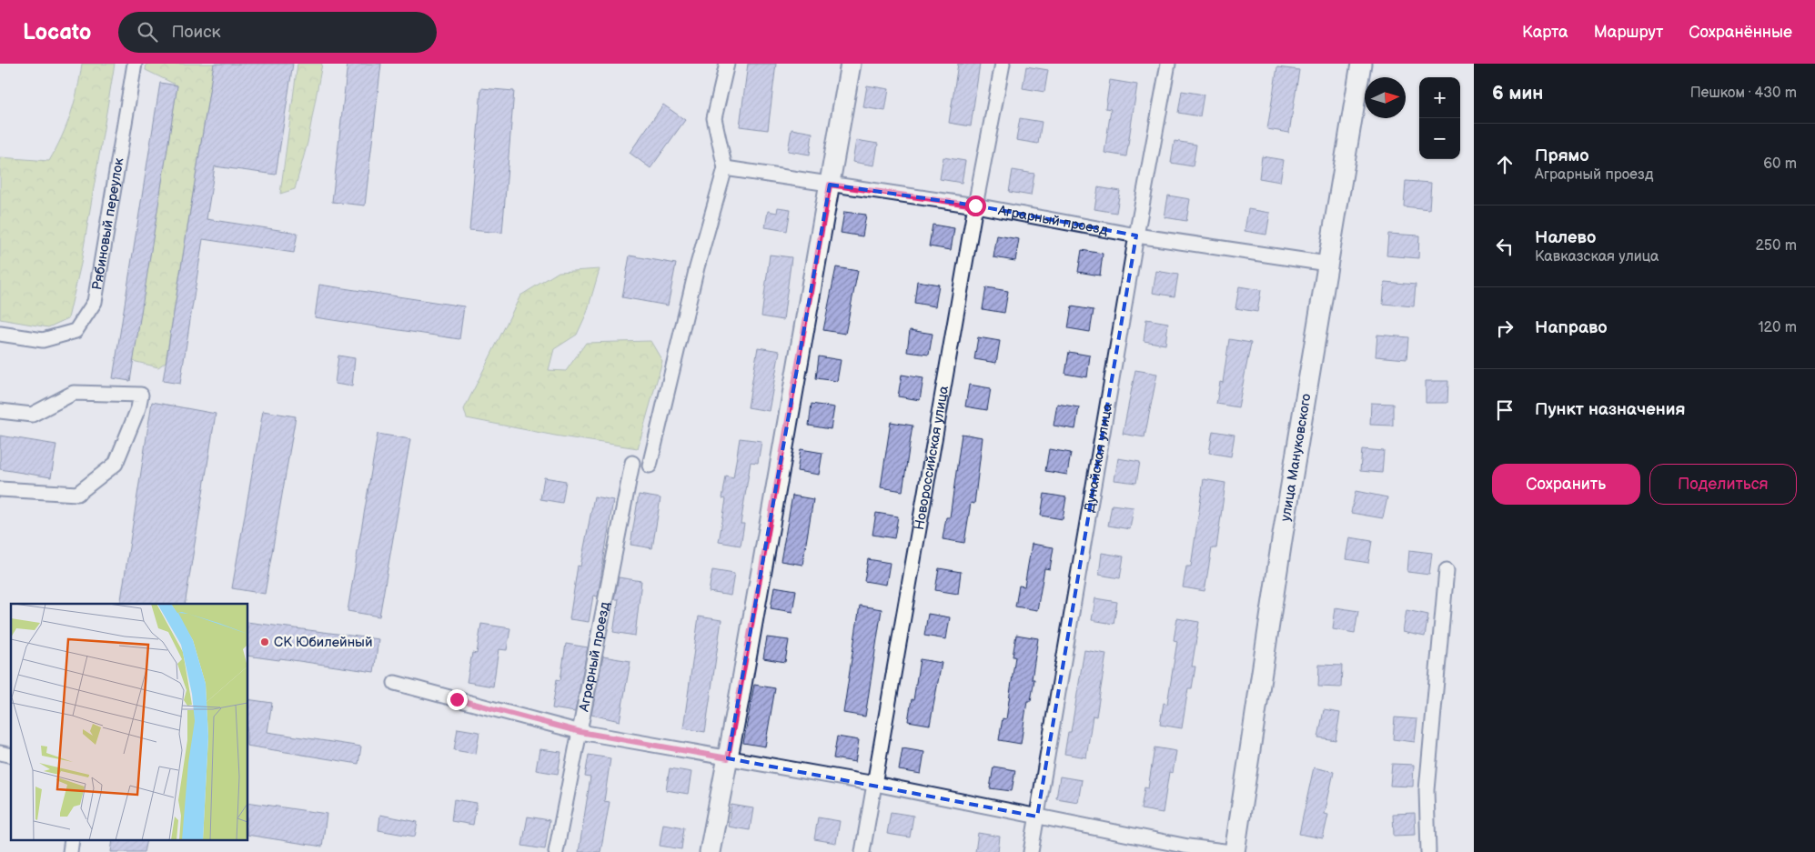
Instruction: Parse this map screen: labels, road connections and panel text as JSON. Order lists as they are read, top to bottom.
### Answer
{
  "streets": {
    "street": [
      "Аграрный проезд",
      "Рябиновый переулок",
      "Новороссийская улица",
      "Дунайская улица",
      "улица Мануковского"
    ]
  },
  "crossings": [
    ["Аграрный проезд", "Новороссийская улица"],
    ["Аграрный проезд", "Дунайская улица"],
    ["Аграрный проезд", "улица Мануковского"]
  ],
  "places": ["СК Юбилейный"],
  "north": "right",
  "page": {
    "header": "Locato",
    "search": "Поиск",
    "nav": ["Карта", "Маршрут", "Сохранённые"],
    "heading": ["6 мин", "Пешком · 430 m"],
    "map_buttons": ["+", "−"],
    "list": [
      ["Прямо", "Аграрный проезд", "60 m"],
      ["Налево", "Кавказская улица", "250 m"],
      ["Направо", "120 m"],
      "Пункт назначения"
    ],
    "buttons": ["Сохранить", "Поделиться"]
  }
}
